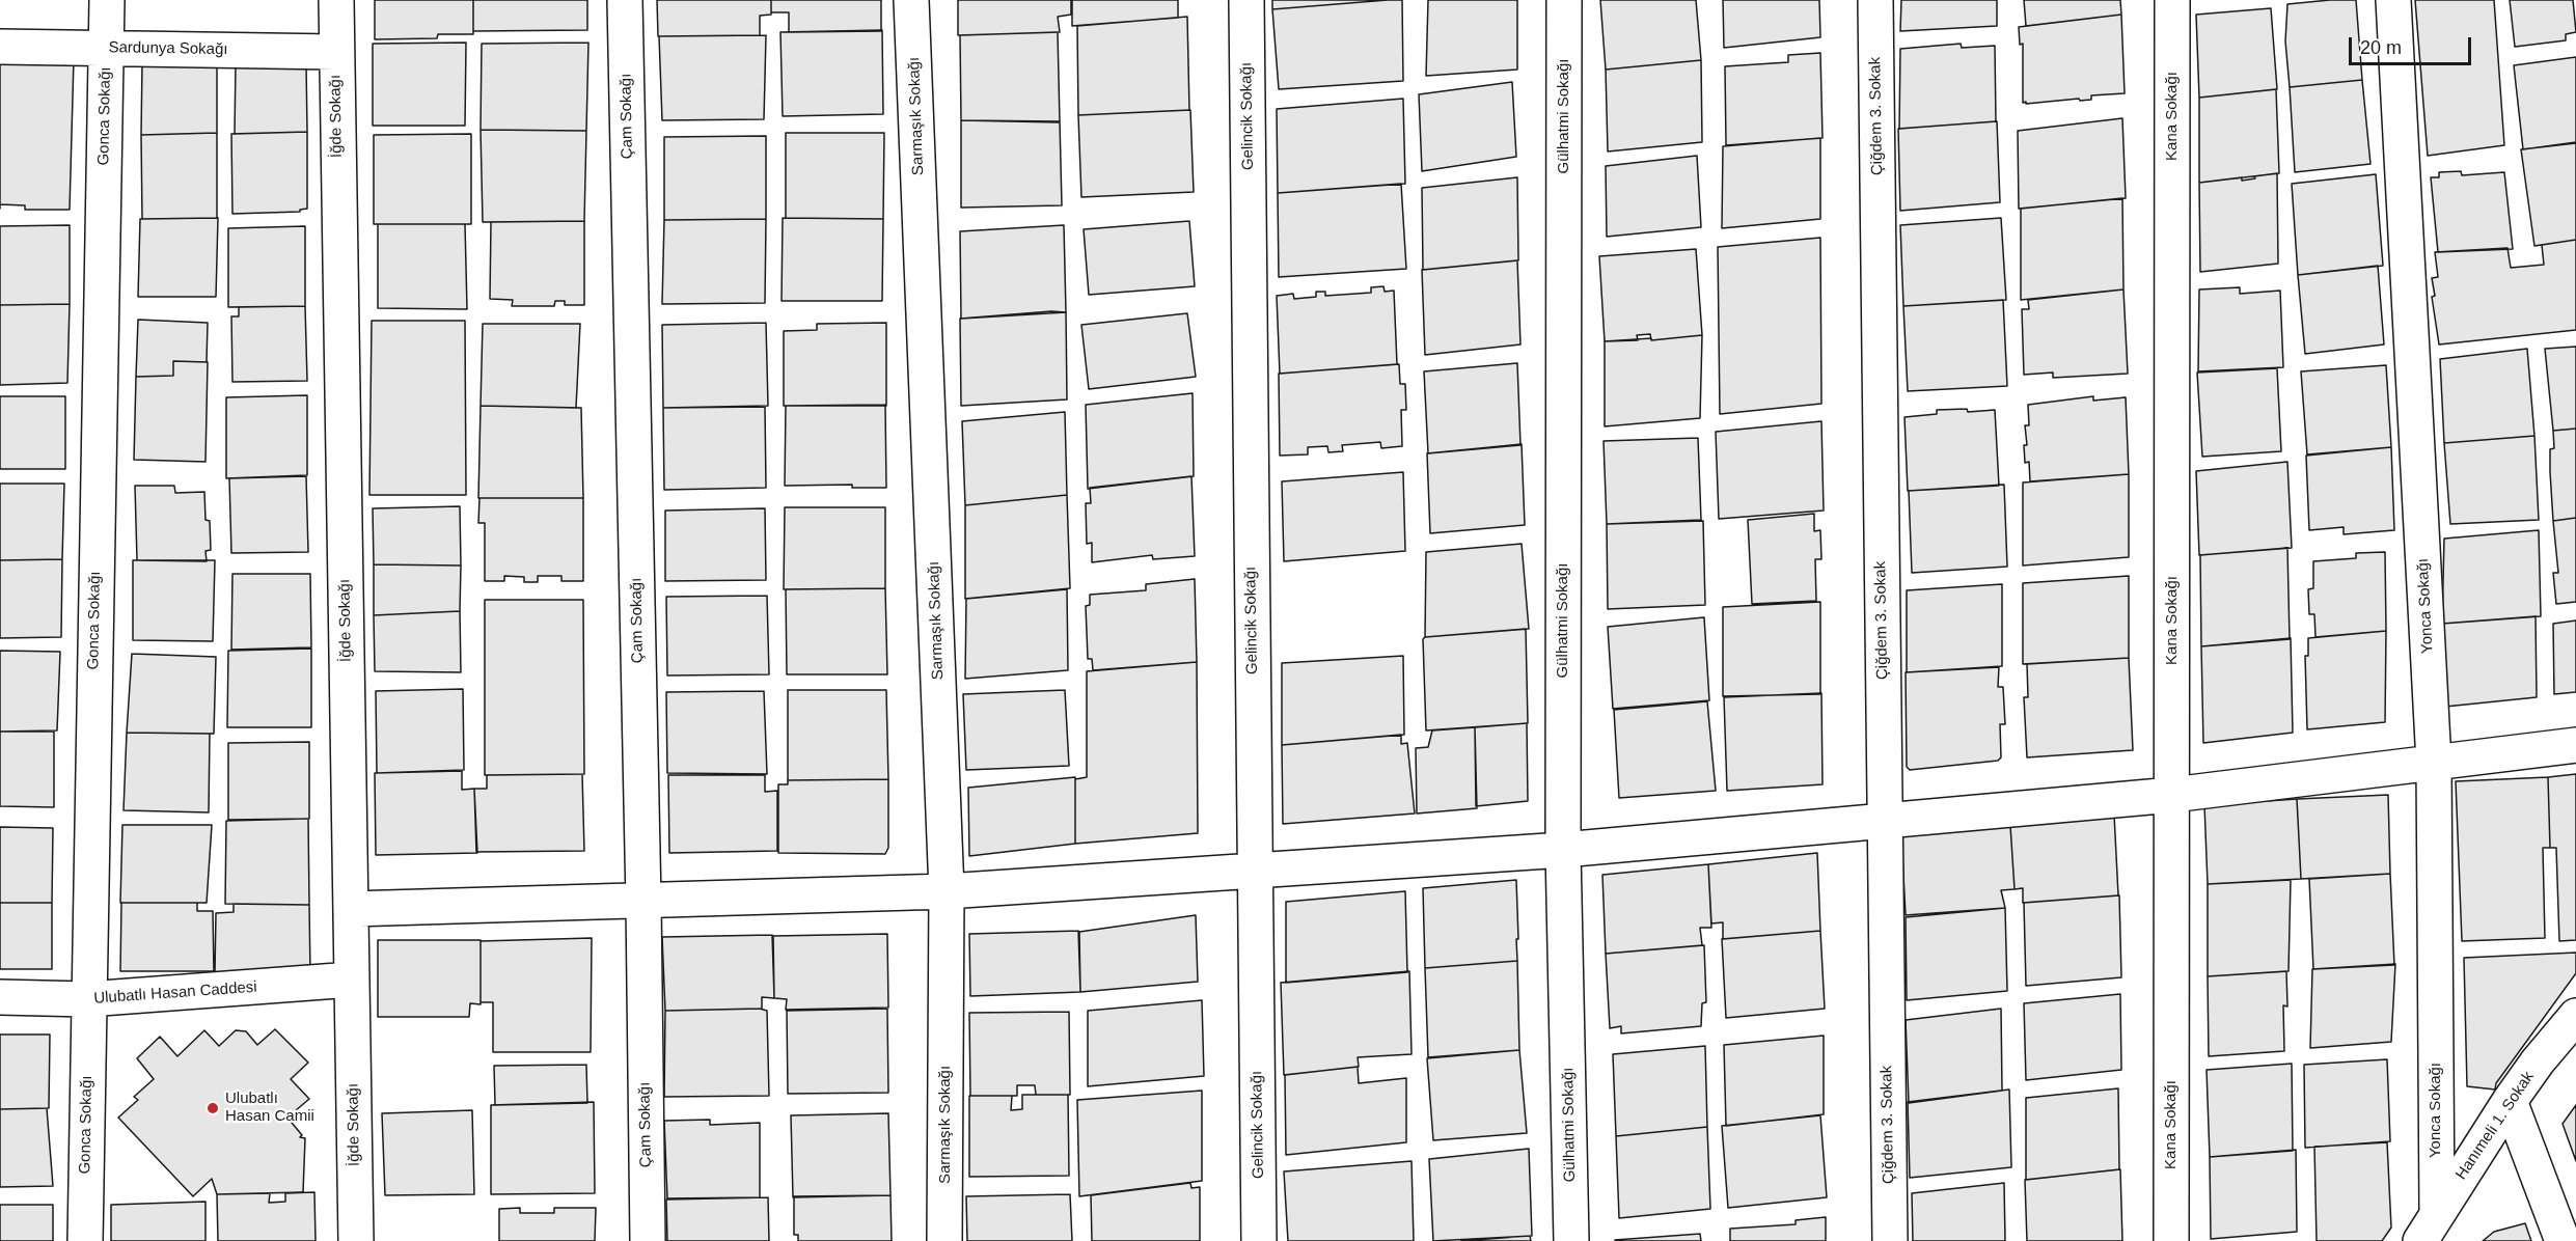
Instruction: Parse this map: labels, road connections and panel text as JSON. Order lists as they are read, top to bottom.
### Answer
{
  "streets": {
    "street": [
      "Sardunya Sokağı",
      "Gonca Sokağı",
      "İğde Sokağı",
      "Çam Sokağı",
      "Sarmaşık Sokağı",
      "Gelincik Sokağı",
      "Gülhatmi Sokağı",
      "Çiğdem 3. Sokak",
      "Kana Sokağı",
      "Yonca Sokağı",
      "Ulubatlı Hasan Caddesi",
      "Hanımeli 1. Sokak"
    ]
  },
  "crossings": [
    ["Sardunya Sokağı", "Gonca Sokağı"],
    ["Sardunya Sokağı", "İğde Sokağı"],
    ["Gonca Sokağı", "Ulubatlı Hasan Caddesi"],
    ["İğde Sokağı", "Ulubatlı Hasan Caddesi"],
    ["Yonca Sokağı", "Hanımeli 1. Sokak"]
  ],
  "places": ["Ulubatlı Hasan Camii"],
  "scale_bar": "20 m"
}
